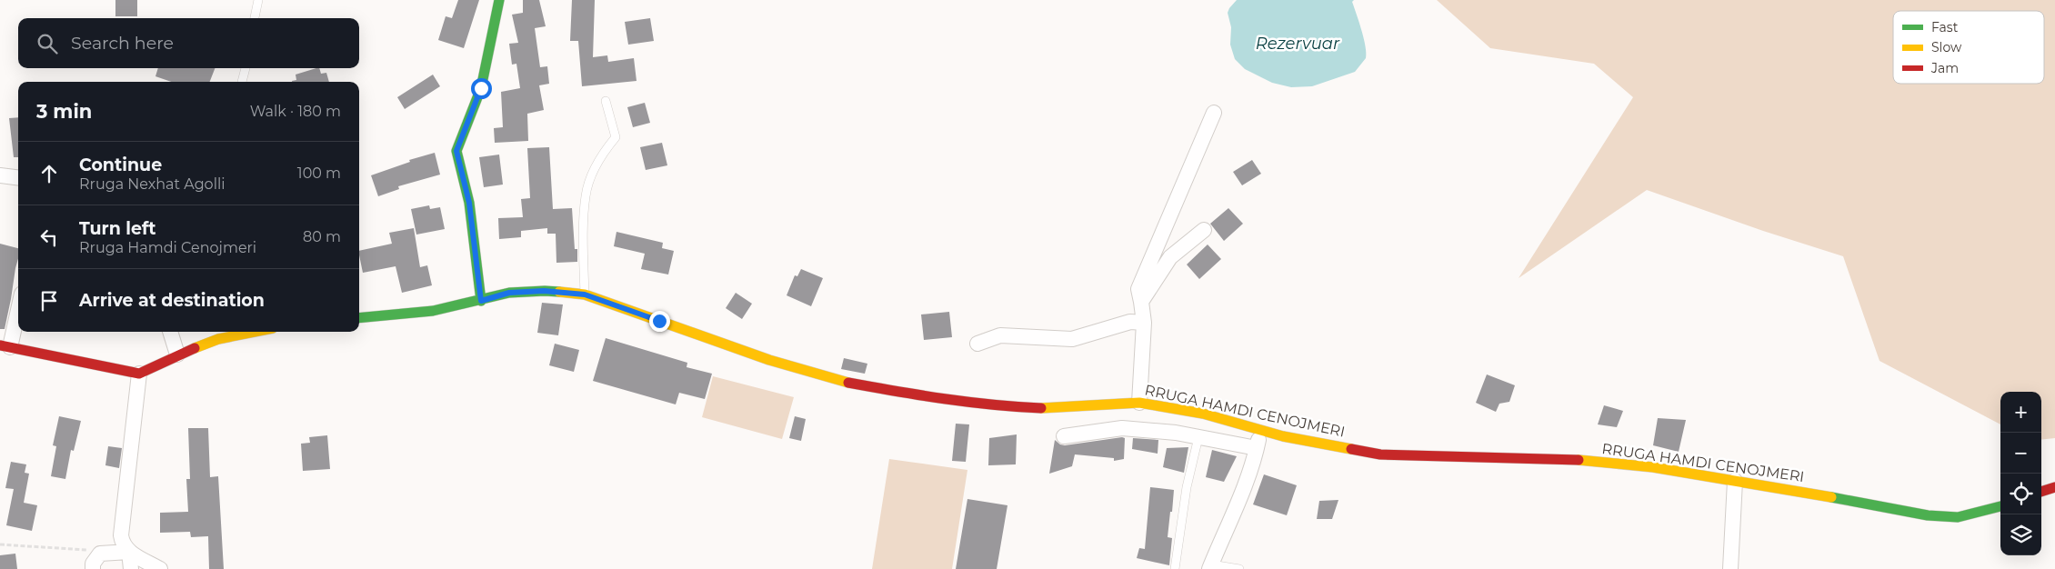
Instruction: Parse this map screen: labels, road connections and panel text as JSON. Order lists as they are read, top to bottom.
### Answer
{
  "streets": {
    "street": ["RRUGA HAMDI CENOJMERI"]
  },
  "water": ["Rezervuar"],
  "legend": ["Fast", "Slow", "Jam"],
  "page": {
    "search": "Search here",
    "heading": ["3 min", "Walk · 180 m"],
    "list": [
      ["Continue", "Rruga Nexhat Agolli", "100 m"],
      ["Turn left", "Rruga Hamdi Cenojmeri", "80 m"],
      "Arrive at destination"
    ],
    "map_buttons": ["+", "−"]
  }
}
